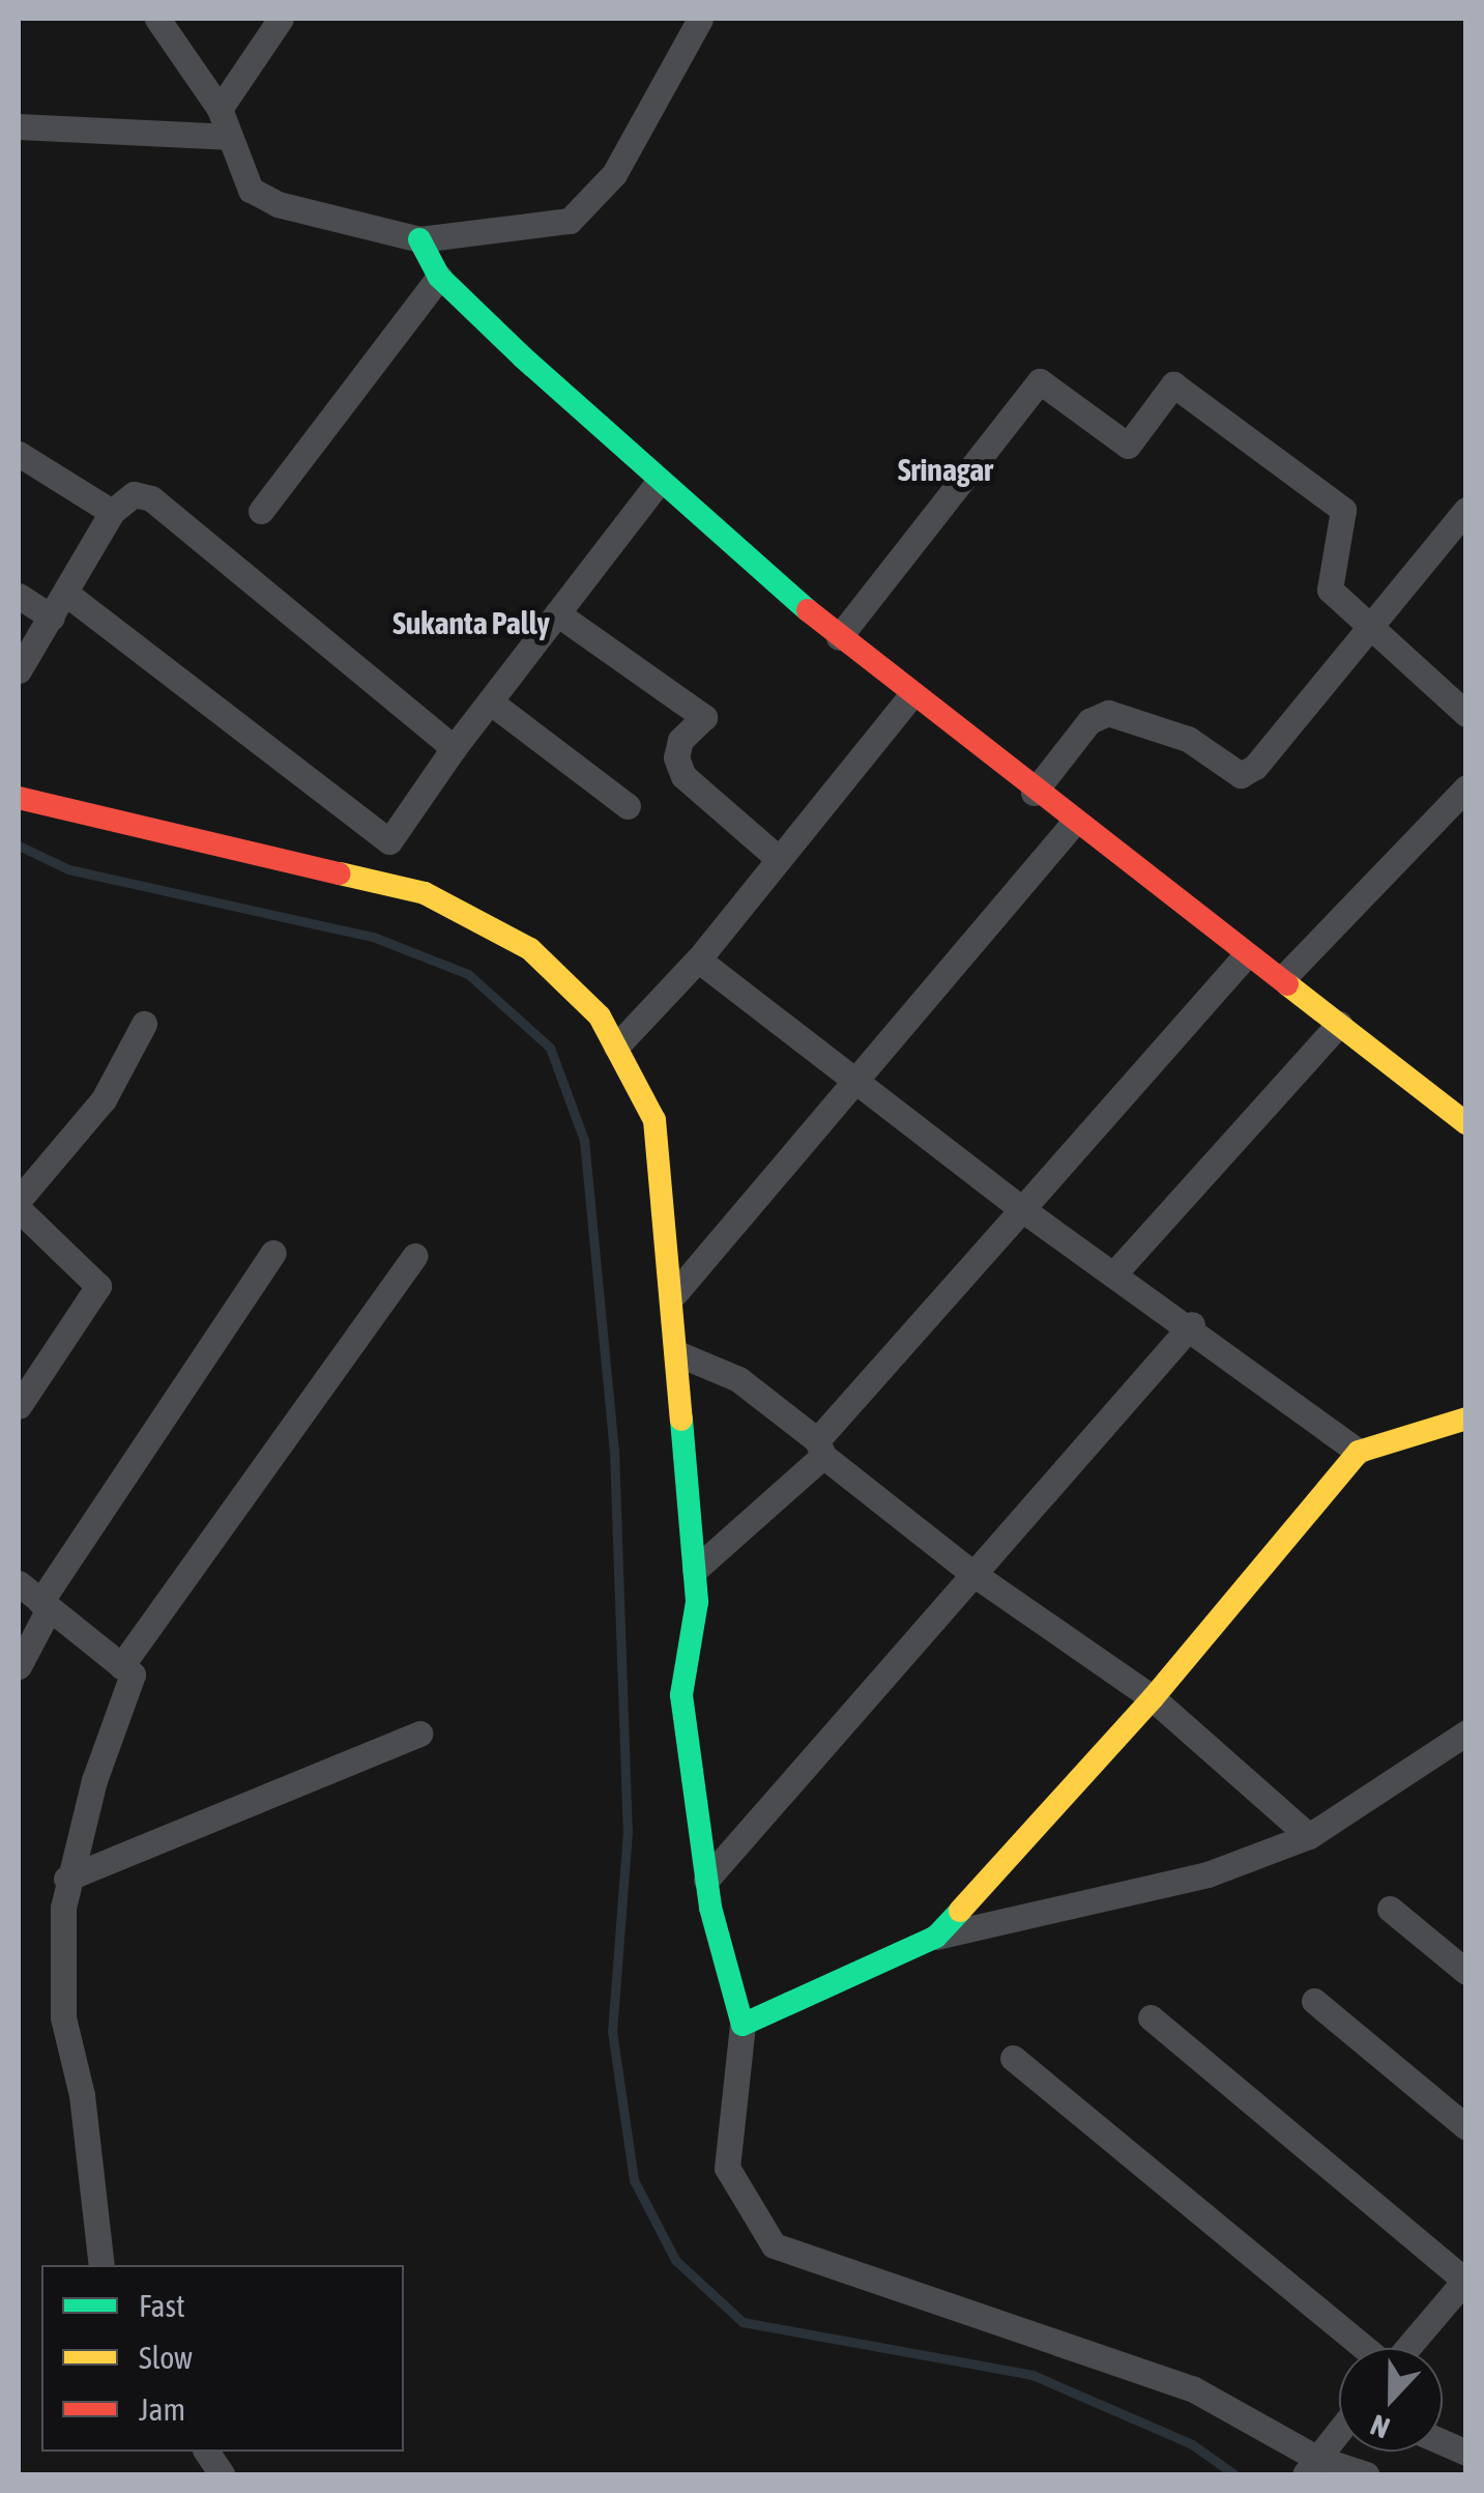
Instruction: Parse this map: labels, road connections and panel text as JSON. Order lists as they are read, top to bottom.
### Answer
{
  "districts": ["Srinagar", "Sukanta Pally"],
  "legend": ["Fast", "Slow", "Jam"],
  "north": "bottom"
}
